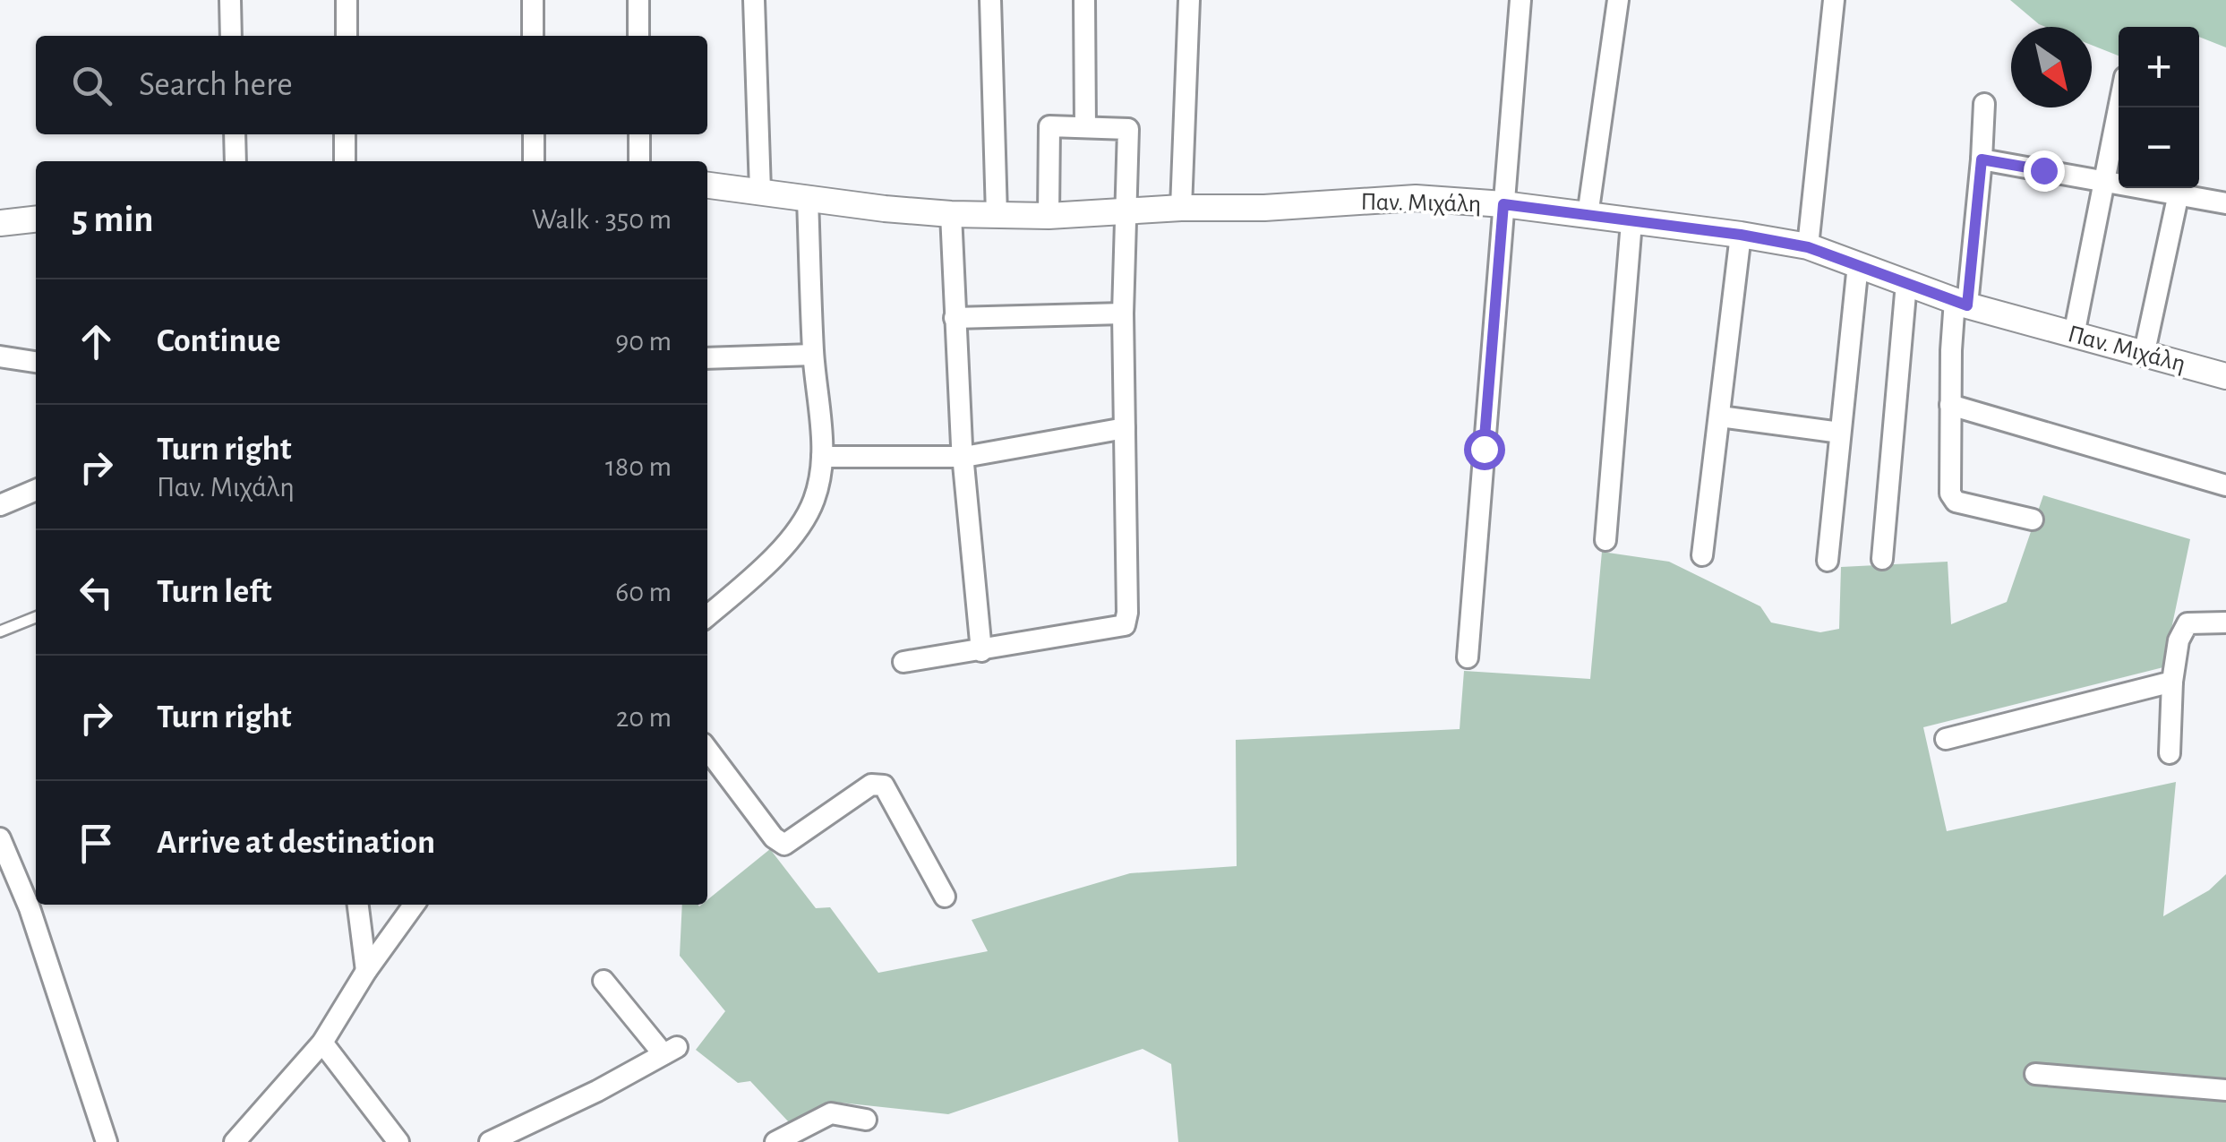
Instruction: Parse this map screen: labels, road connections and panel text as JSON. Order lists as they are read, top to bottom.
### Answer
{
  "streets": {
    "street": ["Παν. Μιχάλη"]
  },
  "north": "bottom right",
  "page": {
    "map_buttons": ["+", "−"],
    "search": "Search here",
    "heading": ["5 min", "Walk · 350 m"],
    "list": [
      ["Continue", "90 m"],
      ["Turn right", "Παν. Μιχάλη", "180 m"],
      ["Turn left", "60 m"],
      ["Turn right", "20 m"],
      "Arrive at destination"
    ]
  }
}
